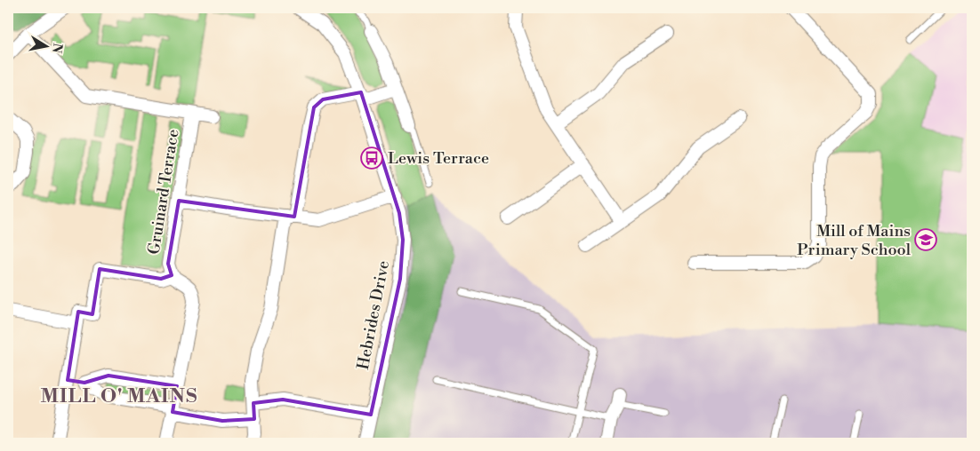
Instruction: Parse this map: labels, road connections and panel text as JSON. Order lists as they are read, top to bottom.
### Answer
{
  "streets": {
    "street": ["Gruinard Terrace", "Hebrides Drive"]
  },
  "districts": ["MILL O' MAINS"],
  "places": {
    "bus stop": ["Lewis Terrace"],
    "school or university": ["Mill of Mains Primary School"]
  },
  "north": "right"
}
